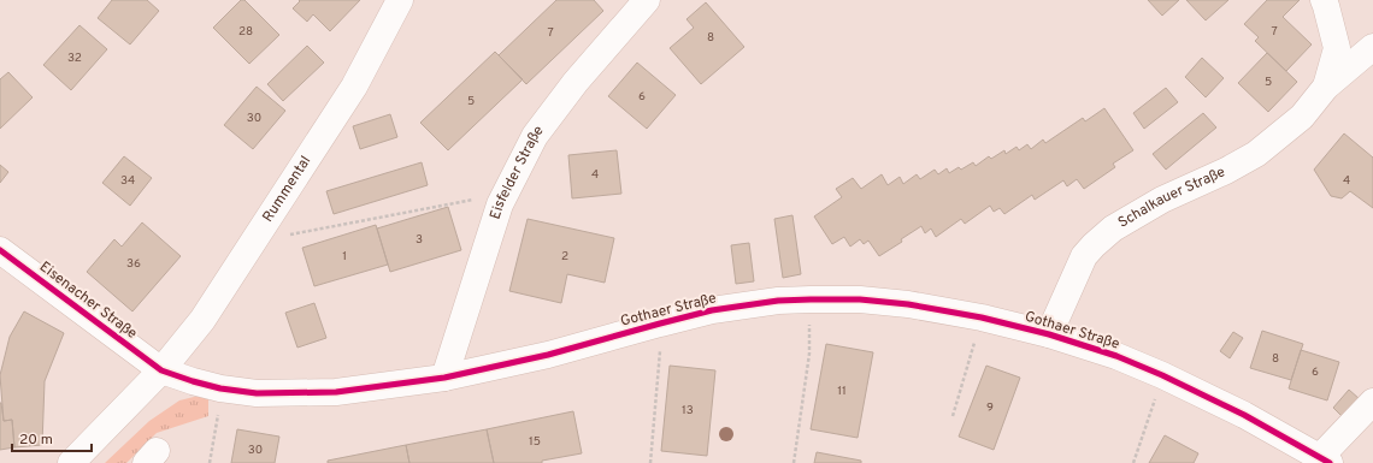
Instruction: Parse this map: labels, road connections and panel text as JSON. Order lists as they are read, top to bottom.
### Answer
{
  "streets": {
    "street": [
      "Eisfelder Straße",
      "Rummental",
      "Schalkauer Straße",
      "Eisenacher Straße",
      "Gothaer Straße"
    ]
  },
  "crossings": [
    ["Eisfelder Straße", "Gothaer Straße"],
    ["Rummental", "Eisenacher Straße"],
    ["Rummental", "Gothaer Straße"],
    ["Schalkauer Straße", "Gothaer Straße"],
    ["Eisenacher Straße", "Gothaer Straße"]
  ],
  "house_numbers": [
    "28",
    "7",
    "7",
    "8",
    "32",
    "5",
    "6",
    "5",
    "30",
    "4",
    "34",
    "4",
    "3",
    "1",
    "2",
    "36",
    "8",
    "6",
    "11",
    "9",
    "13",
    "15",
    "30"
  ],
  "scale_bar": "20 m"
}
